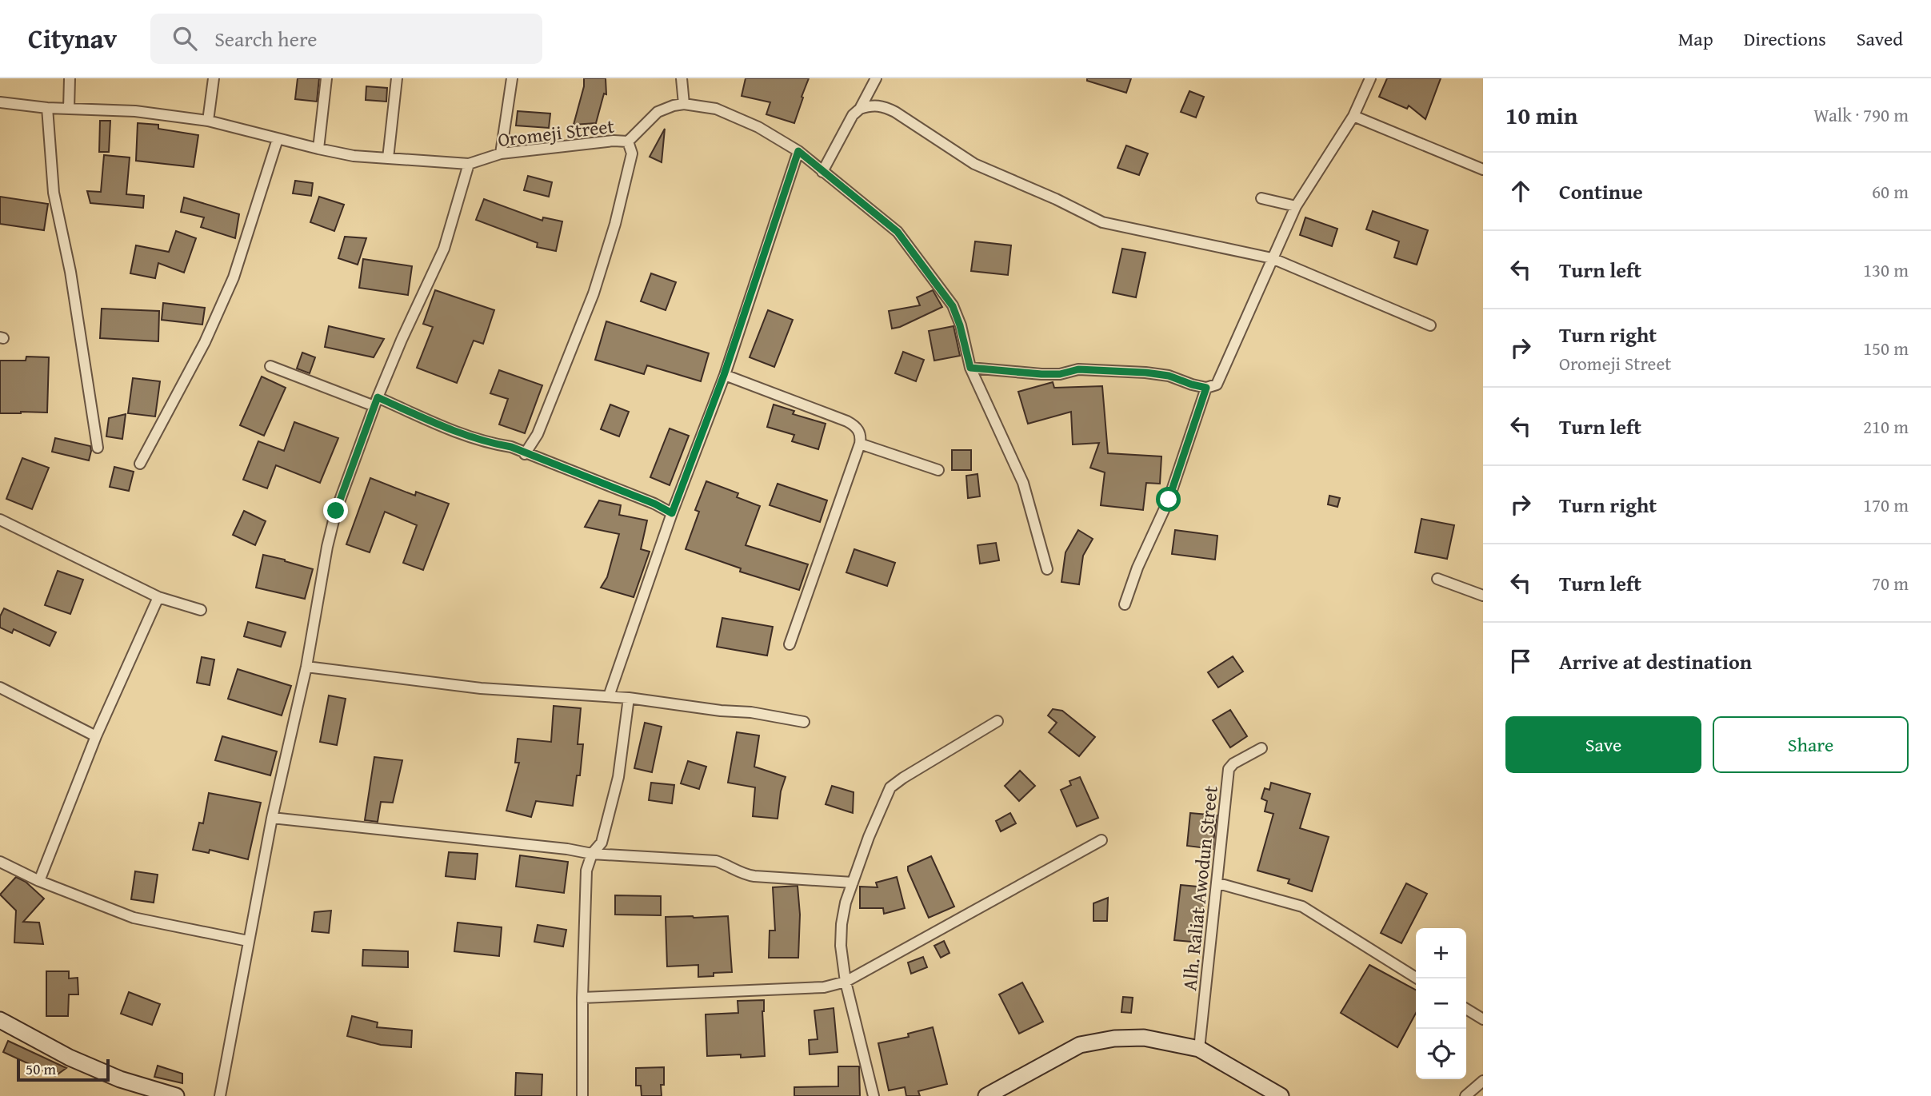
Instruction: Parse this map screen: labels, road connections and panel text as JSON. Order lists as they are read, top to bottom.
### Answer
{
  "streets": {
    "street": ["Oromeji Street", "Alh. Raliat Awodun Street"]
  },
  "scale_bar": "50 m",
  "page": {
    "header": "Citynav",
    "search": "Search here",
    "nav": ["Map", "Directions", "Saved"],
    "heading": ["10 min", "Walk · 790 m"],
    "list": [
      ["Continue", "60 m"],
      ["Turn left", "130 m"],
      ["Turn right", "Oromeji Street", "150 m"],
      ["Turn left", "210 m"],
      ["Turn right", "170 m"],
      ["Turn left", "70 m"],
      "Arrive at destination"
    ],
    "buttons": ["Save", "Share"],
    "map_buttons": ["+", "−"],
    "scale": "50 m"
  }
}
